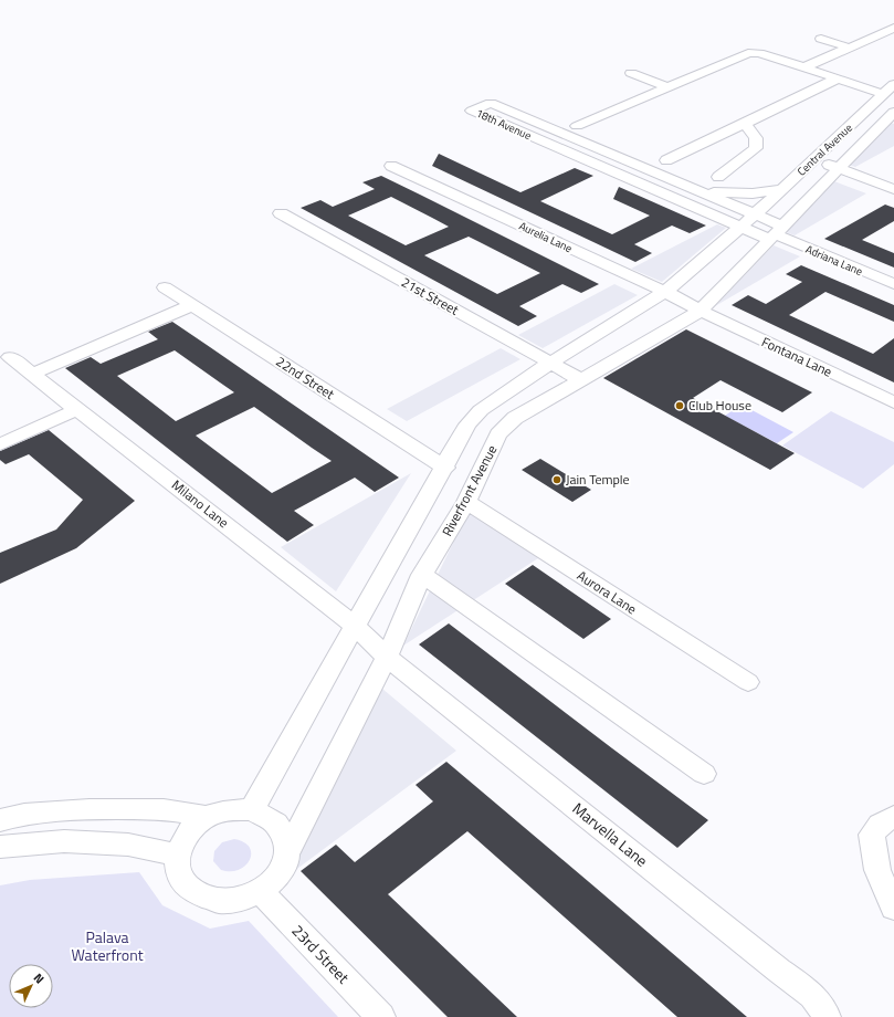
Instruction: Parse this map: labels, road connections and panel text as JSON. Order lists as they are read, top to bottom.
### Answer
{
  "streets": {
    "street": [
      "18th Avenue",
      "Central Avenue",
      "Aurelia Lane",
      "Adriana Lane",
      "21st Street",
      "Fontana Lane",
      "22nd Street",
      "Riverfront Avenue",
      "Milano Lane",
      "Aurora Lane",
      "Marvella Lane",
      "23rd Street"
    ]
  },
  "crossings": [
    ["18th Avenue", "Central Avenue"],
    ["18th Avenue", "Adriana Lane"],
    ["18th Avenue", "Riverfront Avenue"],
    ["Central Avenue", "Adriana Lane"],
    ["Central Avenue", "Riverfront Avenue"],
    ["Aurelia Lane", "Fontana Lane"],
    ["Aurelia Lane", "Riverfront Avenue"],
    ["Adriana Lane", "Riverfront Avenue"],
    ["21st Street", "Riverfront Avenue"],
    ["Fontana Lane", "Riverfront Avenue"],
    ["Riverfront Avenue", "Milano Lane"],
    ["Riverfront Avenue", "Aurora Lane"],
    ["Riverfront Avenue", "Marvella Lane"],
    ["Riverfront Avenue", "23rd Street"],
    ["Milano Lane", "Marvella Lane"]
  ],
  "parks": ["Palava Waterfront"],
  "places": ["Club House", "Jain Temple"],
  "north": "top right"
}
